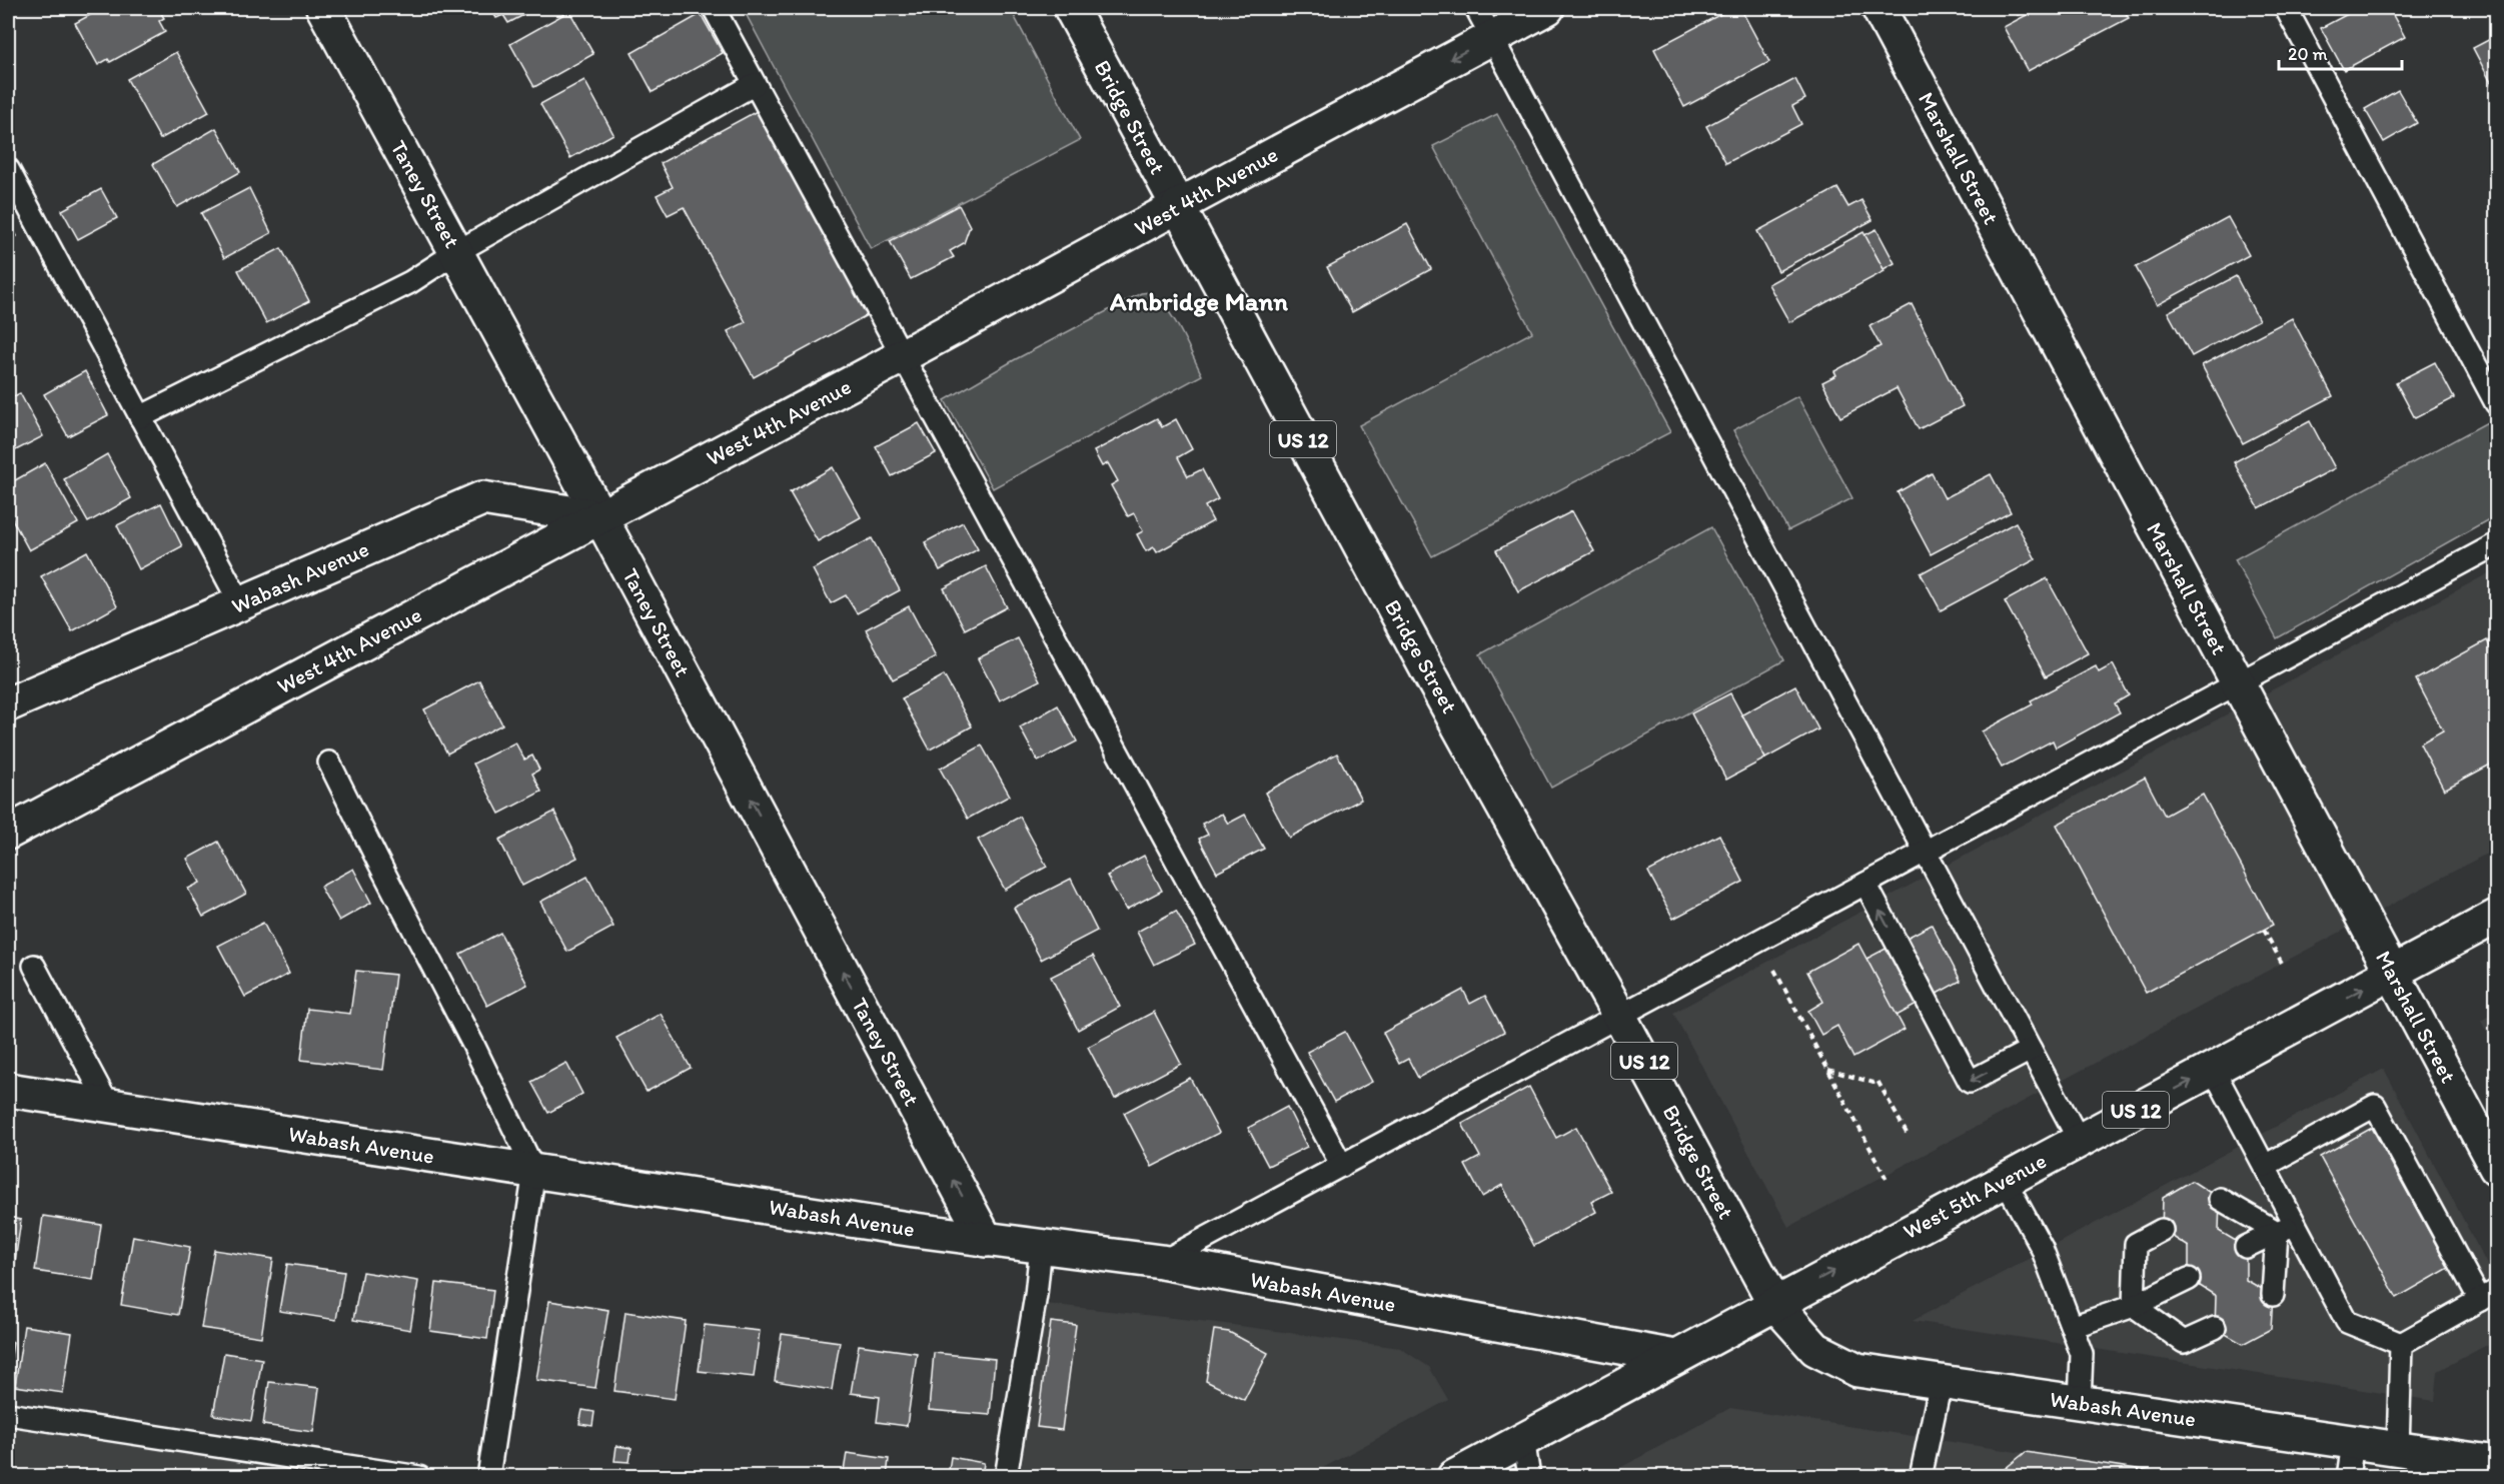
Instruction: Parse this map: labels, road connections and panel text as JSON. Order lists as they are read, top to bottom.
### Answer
{
  "streets": {
    "street": [
      "Bridge Street",
      "Marshall Street",
      "West 4th Avenue",
      "Taney Street",
      "US 12",
      "Wabash Avenue",
      "West 5th Avenue"
    ]
  },
  "crossings": [
    ["Bridge Street", "West 4th Avenue"],
    ["Bridge Street", "Wabash Avenue"],
    ["Bridge Street", "West 5th Avenue"],
    ["Marshall Street", "West 5th Avenue"],
    ["West 4th Avenue", "Taney Street"],
    ["West 4th Avenue", "Wabash Avenue"],
    ["Taney Street", "Wabash Avenue"],
    ["Wabash Avenue", "West 5th Avenue"]
  ],
  "one_way": ["Taney Street", "West 5th Avenue"],
  "districts": ["Ambridge Mann"],
  "scale_bar": "20 m"
}
